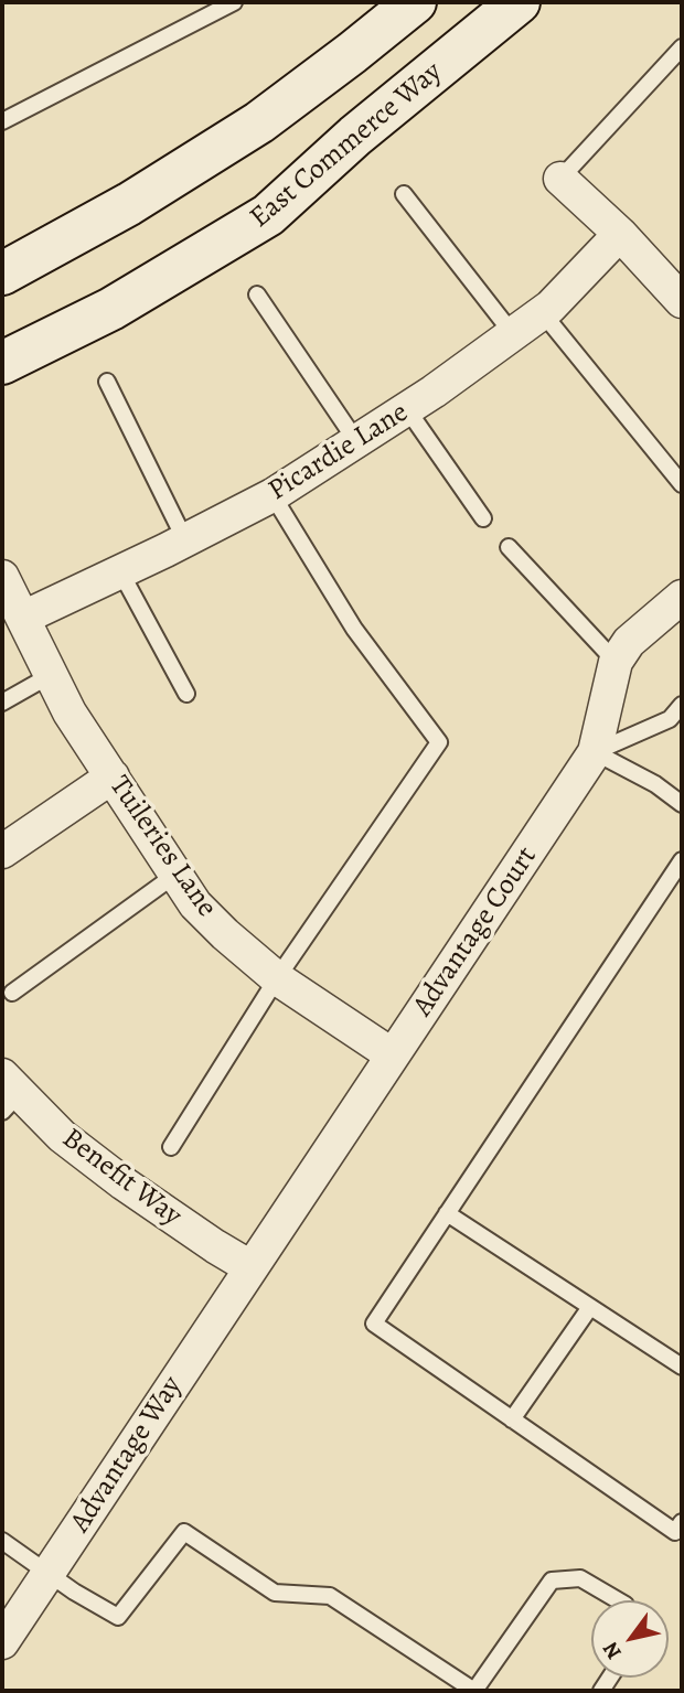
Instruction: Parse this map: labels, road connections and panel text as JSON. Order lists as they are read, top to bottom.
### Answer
{
  "streets": {
    "main road": ["East Commerce Way"],
    "street": [
      "Picardie Lane",
      "Tuileries Lane",
      "Advantage Court",
      "Benefit Way",
      "Advantage Way"
    ]
  },
  "crossings": [
    ["Picardie Lane", "Tuileries Lane"],
    ["Tuileries Lane", "Advantage Court"],
    ["Advantage Court", "Benefit Way"],
    ["Advantage Court", "Advantage Way"],
    ["Benefit Way", "Advantage Way"]
  ],
  "north": "bottom left"
}
